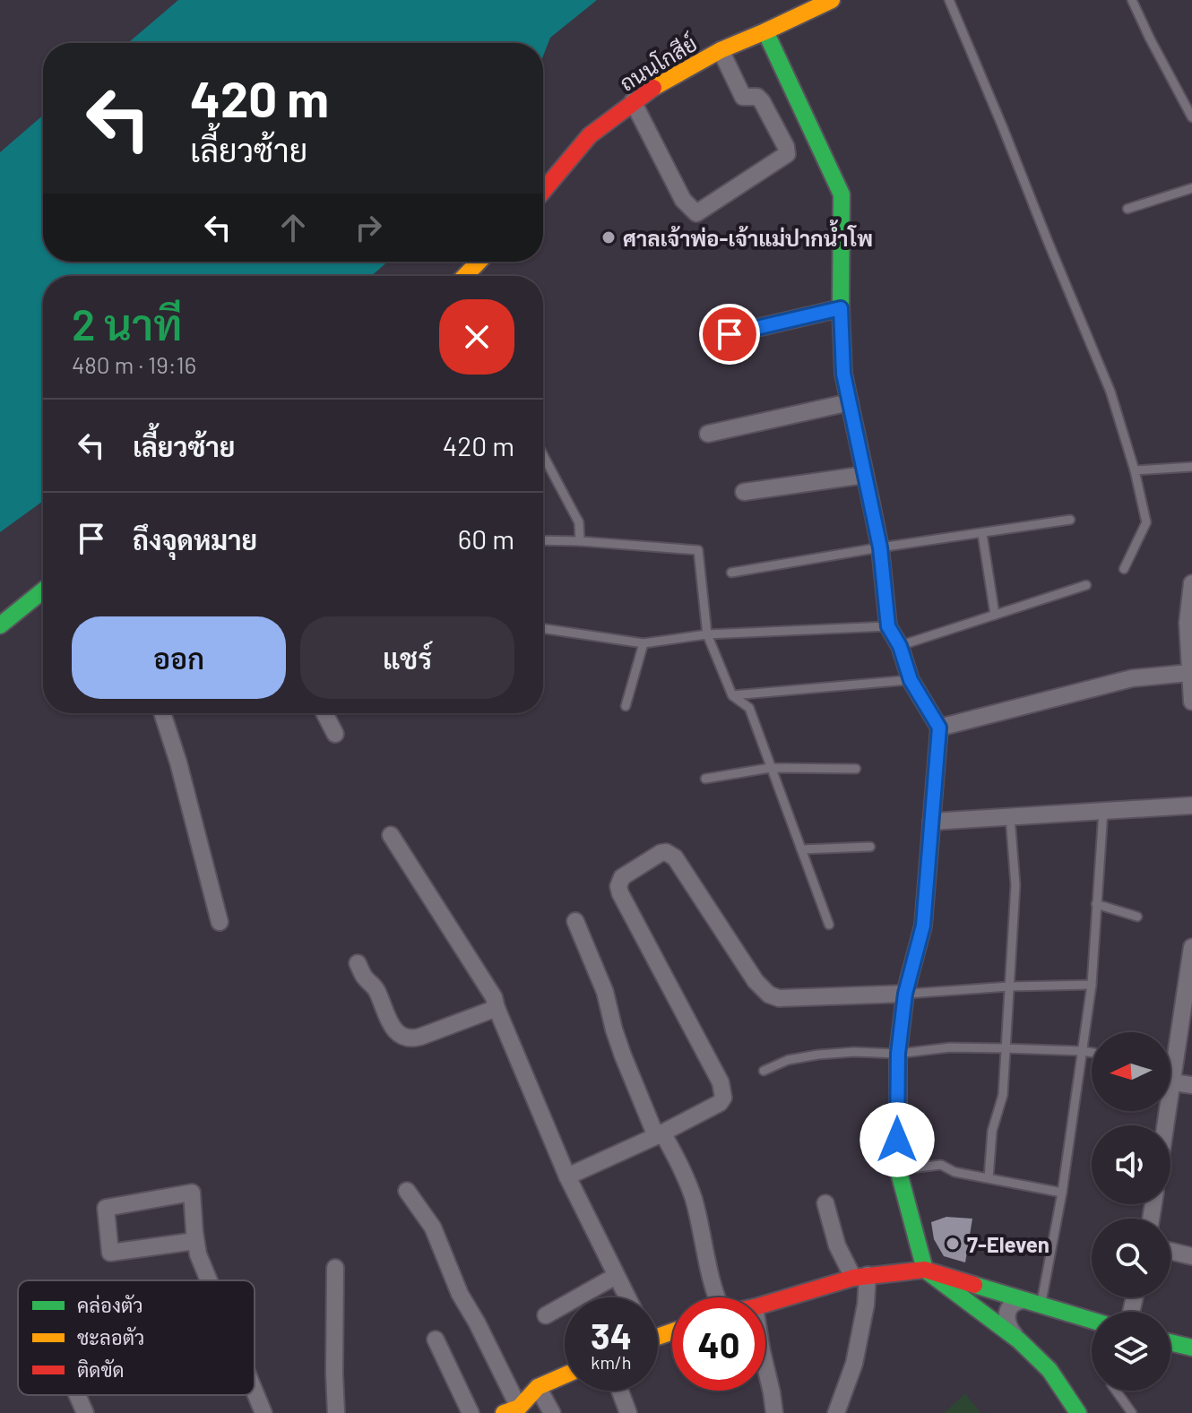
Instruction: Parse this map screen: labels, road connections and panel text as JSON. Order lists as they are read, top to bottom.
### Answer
{
  "streets": {
    "street": ["ถนนโกสีย์"]
  },
  "places": ["ศาลเจ้าพ่อ-เจ้าแม่ปากน้ำโพ", "7-Eleven"],
  "legend": ["คล่องตัว", "ชะลอตัว", "ติดขัด"],
  "north": "left",
  "page": {
    "turn": ["420 m", "เลี้ยวซ้าย"],
    "heading": ["2 นาที", "480 m · 19:16"],
    "list": [
      {
        "name": "เลี้ยวซ้าย",
        "value": "420 m"
      },
      {
        "name": "ถึงจุดหมาย",
        "value": "60 m"
      }
    ],
    "buttons": ["ออก", "แชร์"],
    "speed": "34 km/h",
    "limit": "40"
  }
}
